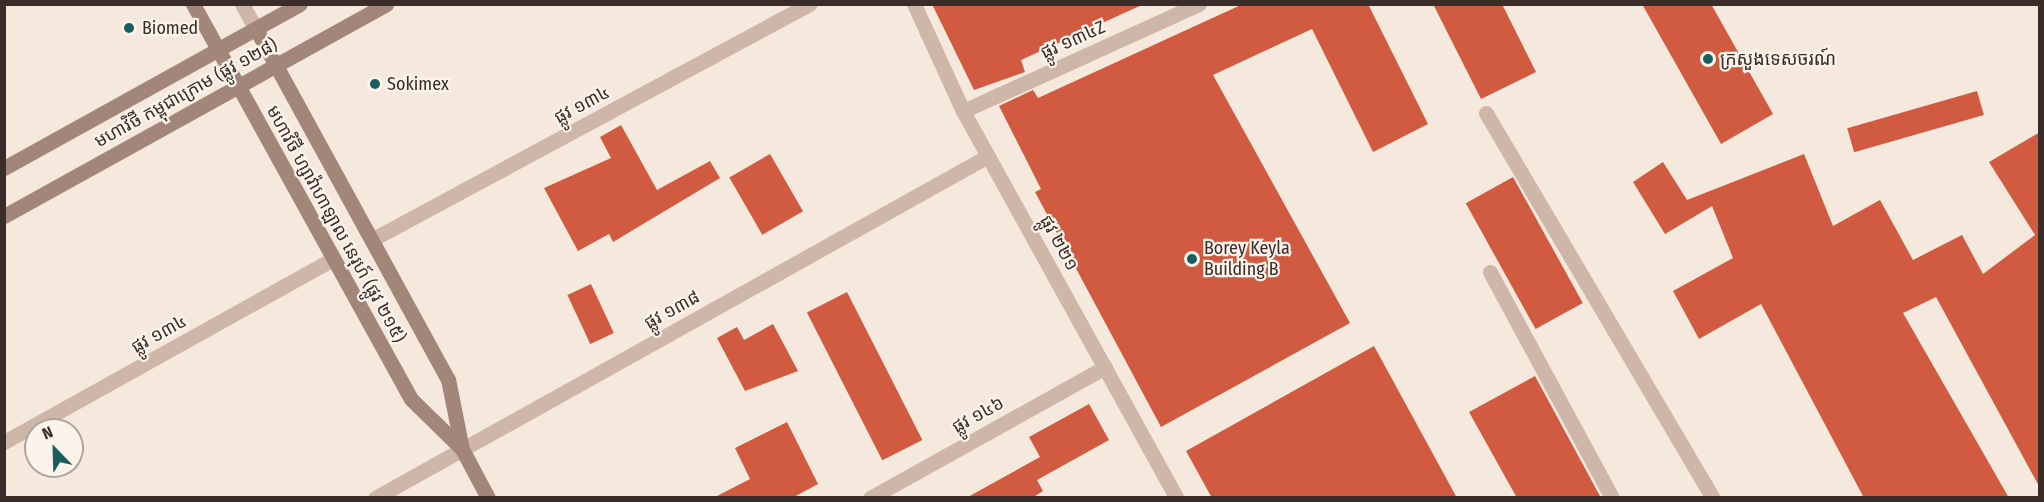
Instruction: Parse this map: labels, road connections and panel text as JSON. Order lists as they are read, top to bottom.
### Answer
{
  "streets": {
    "main road": ["មហាវិថី កម្ពុជាក្រោម (ផ្លូវ ១២៨)", "មហាវិថី ហ្សាវ៉ាហាឡាល នេរុហ៍ (ផ្លូវ ២១៥)"],
    "street": [
      "ផ្លូវ ១៣៤Z",
      "ផ្លូវ ១៣៤",
      "ផ្លូវ ២២១",
      "ផ្លូវ ១៣៨",
      "ផ្លូវ ១៤៦"
    ]
  },
  "crossings": [
    ["ផ្លូវ ១៣៤Z", "ផ្លូវ ២២១"],
    ["មហាវិថី កម្ពុជាក្រោម (ផ្លូវ ១២៨)", "មហាវិថី ហ្សាវ៉ាហាឡាល នេរុហ៍ (ផ្លូវ ២១៥)"],
    ["ផ្លូវ ១៣៤", "មហាវិថី ហ្សាវ៉ាហាឡាល នេរុហ៍ (ផ្លូវ ២១៥)"],
    ["មហាវិថី ហ្សាវ៉ាហាឡាល នេរុហ៍ (ផ្លូវ ២១៥)", "ផ្លូវ ១៣៨"],
    ["ផ្លូវ ២២១", "ផ្លូវ ១៣៨"],
    ["ផ្លូវ ២២១", "ផ្លូវ ១៤៦"]
  ],
  "places": [
    "Biomed",
    "ក្រសួងទេសចរណ៍",
    "Sokimex",
    "Borey Keyla Building B"
  ],
  "north": "top left"
}
